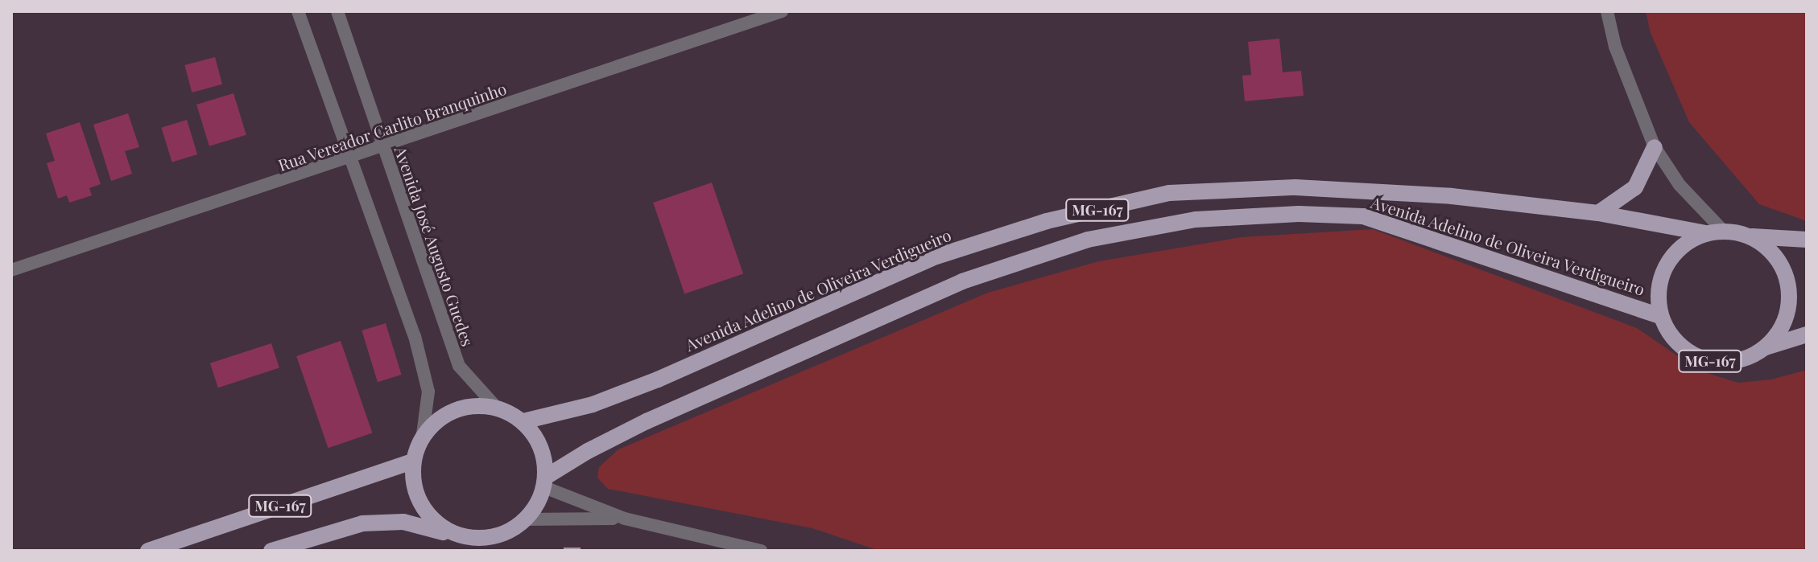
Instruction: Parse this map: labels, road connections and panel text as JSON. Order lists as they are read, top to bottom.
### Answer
{
  "streets": {
    "main road": ["MG-167", "Avenida Adelino de Oliveira Verdigueiro"],
    "street": ["Rua Vereador Carlito Branquinho", "Avenida José Augusto Guedes"]
  },
  "crossings": [
    ["Rua Vereador Carlito Branquinho", "Avenida José Augusto Guedes"],
    ["MG-167", "Avenida Adelino de Oliveira Verdigueiro"],
    ["MG-167", "Avenida José Augusto Guedes"],
    ["Avenida Adelino de Oliveira Verdigueiro", "Avenida José Augusto Guedes"]
  ]
}
